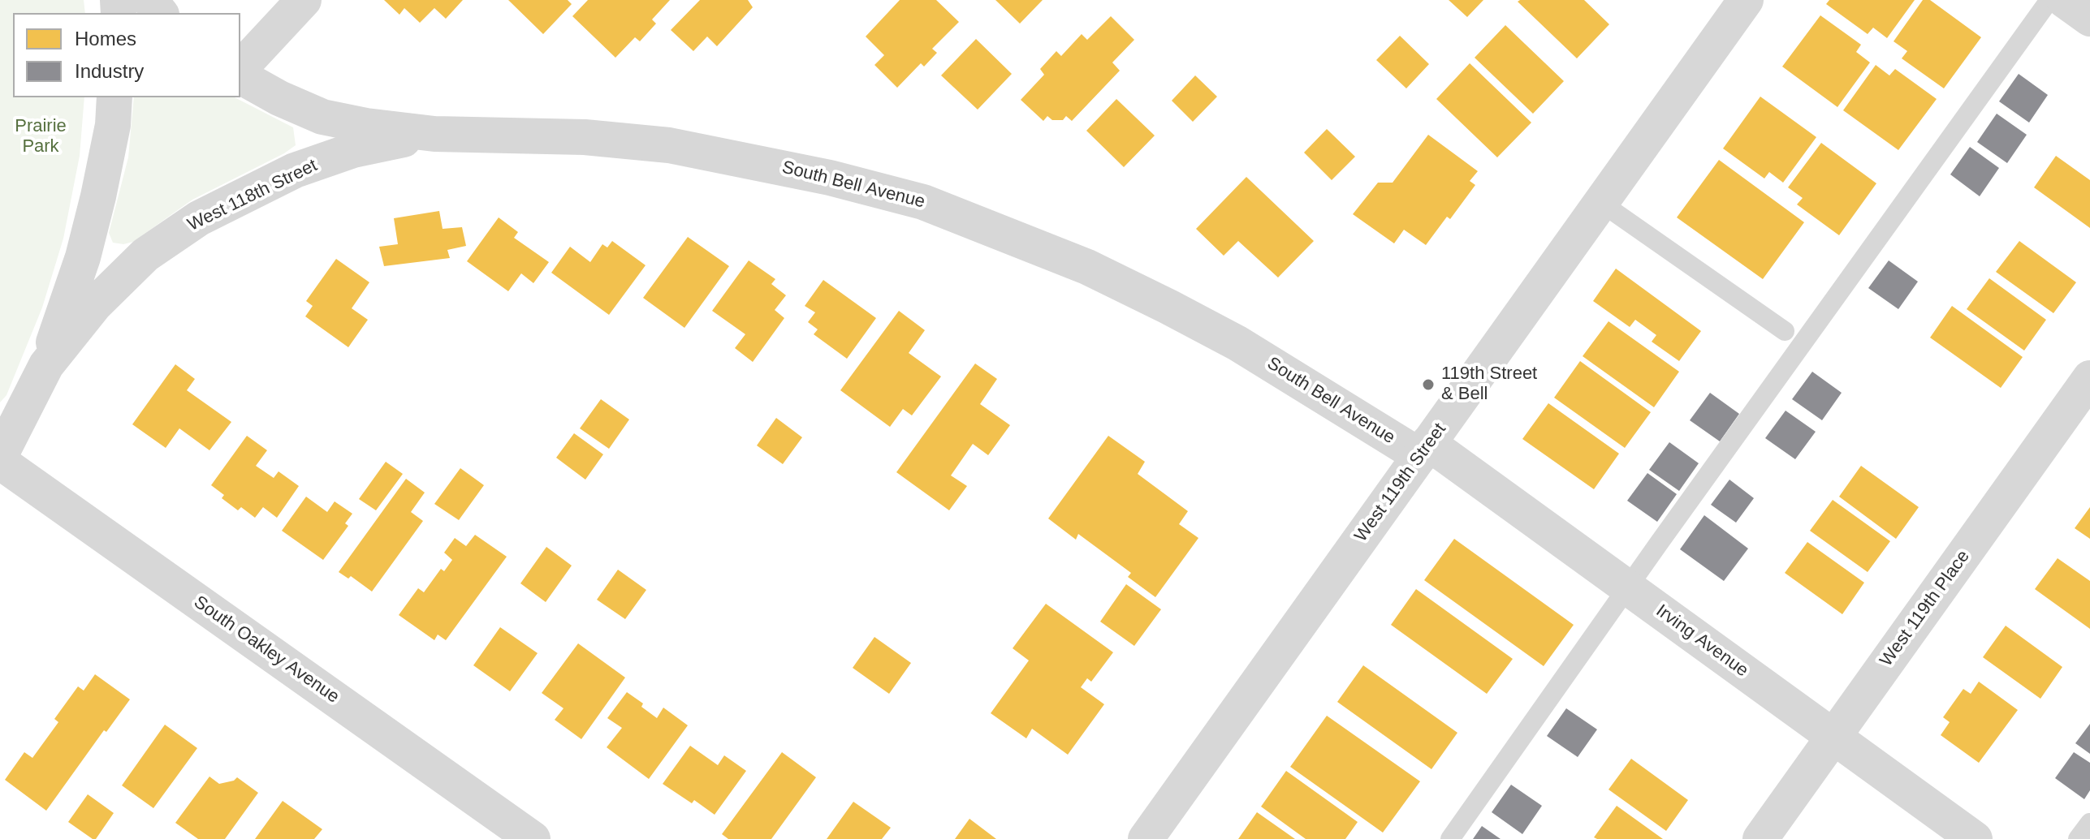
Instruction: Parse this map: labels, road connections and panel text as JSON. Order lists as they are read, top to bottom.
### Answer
{
  "streets": {
    "street": [
      "South Bell Avenue",
      "West 118th Street",
      "West 119th Street",
      "West 119th Place",
      "Irving Avenue",
      "South Oakley Avenue"
    ]
  },
  "crossings": [
    ["South Bell Avenue", "West 118th Street"],
    ["South Bell Avenue", "West 119th Street"],
    ["South Bell Avenue", "Irving Avenue"],
    ["West 119th Street", "Irving Avenue"],
    ["West 119th Place", "Irving Avenue"]
  ],
  "parks": ["Prairie Park"],
  "places": ["119th Street & Bell"],
  "legend": ["Homes", "Industry"]
}
